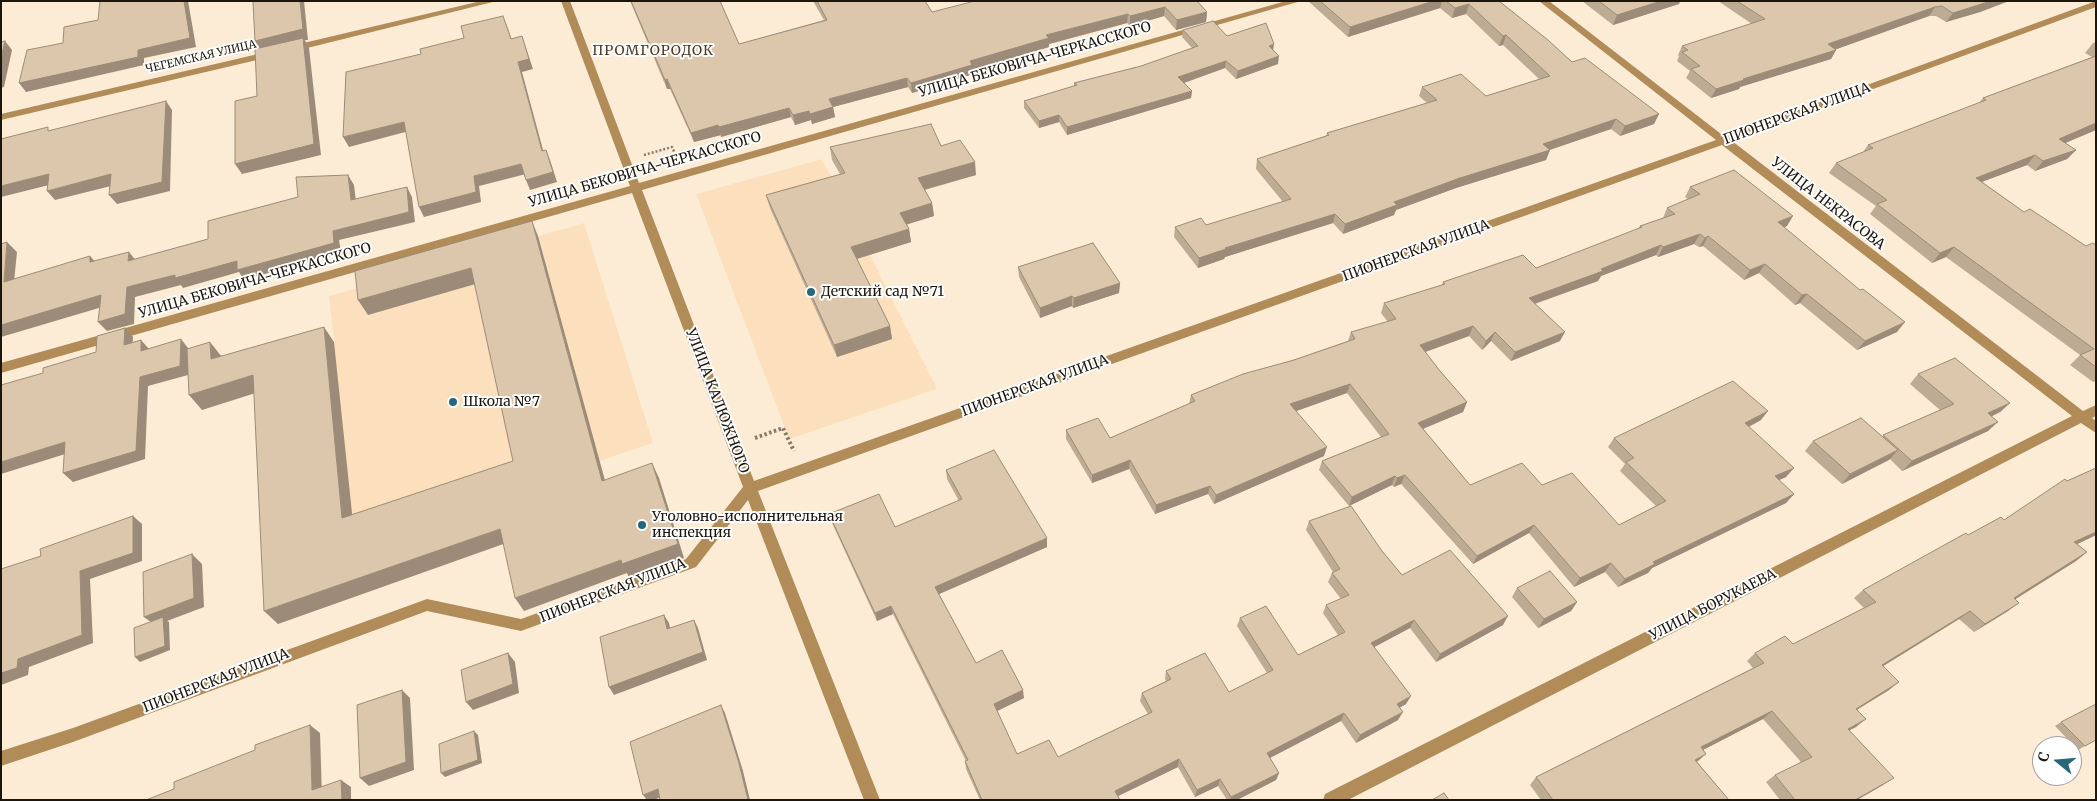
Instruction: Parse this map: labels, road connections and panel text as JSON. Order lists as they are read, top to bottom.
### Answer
{
  "streets": {
    "street": [
      "ЧЕГЕМСКАЯ УЛИЦА",
      "УЛИЦА БЕКОВИЧА-ЧЕРКАССКОГО",
      "ПИОНЕРСКАЯ УЛИЦА",
      "УЛИЦА НЕКРАСОВА",
      "УЛИЦА КАЛЮЖНОГО",
      "УЛИЦА БОРУКАЕВА"
    ]
  },
  "crossings": [
    ["УЛИЦА БЕКОВИЧА-ЧЕРКАССКОГО", "УЛИЦА КАЛЮЖНОГО"],
    ["ПИОНЕРСКАЯ УЛИЦА", "УЛИЦА НЕКРАСОВА"],
    ["ПИОНЕРСКАЯ УЛИЦА", "УЛИЦА КАЛЮЖНОГО"],
    ["УЛИЦА НЕКРАСОВА", "УЛИЦА БОРУКАЕВА"]
  ],
  "districts": ["ПРОМГОРОДОК"],
  "places": ["Детский сад №71", "Школа №7", "Уголовно-исполнительная инспекция"],
  "north": "left"
}
